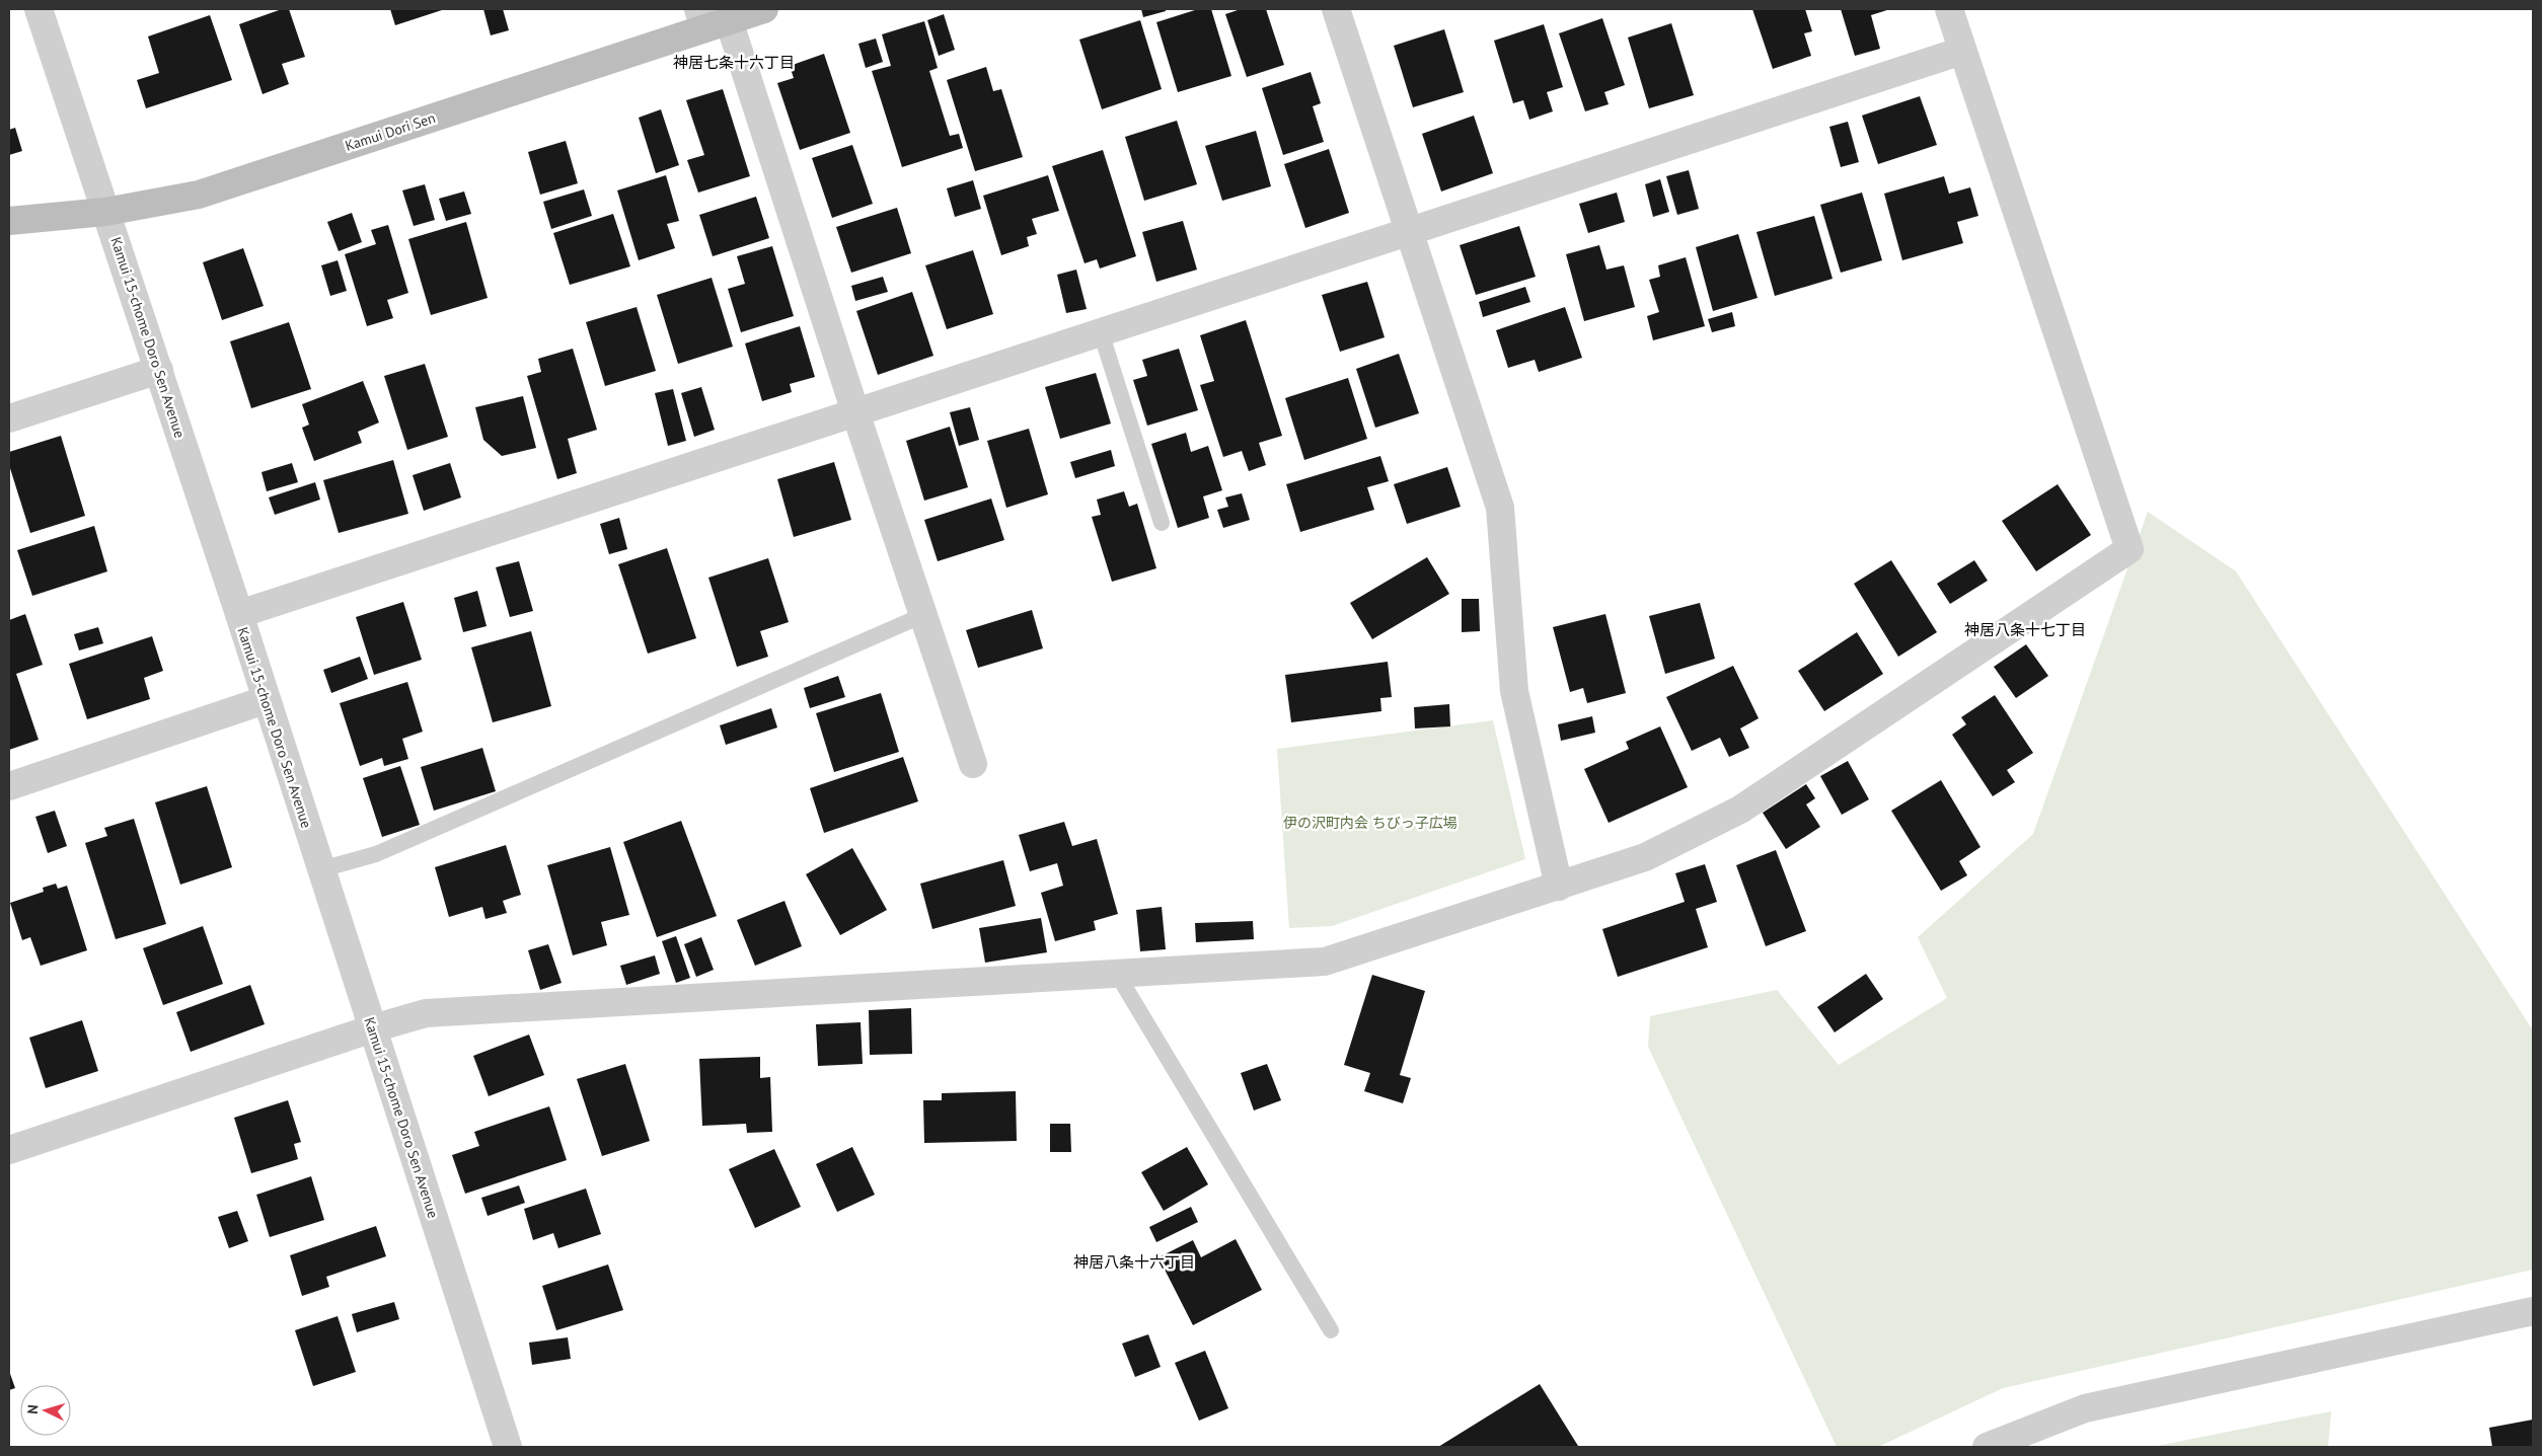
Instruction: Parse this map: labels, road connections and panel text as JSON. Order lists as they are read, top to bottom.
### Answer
{
  "streets": {
    "street": ["Kamui Dori Sen", "Kamui 15-chome Doro Sen Avenue"]
  },
  "crossings": [
    ["Kamui Dori Sen", "Kamui 15-chome Doro Sen Avenue"]
  ],
  "districts": ["神居七条十六丁目", "神居八条十七丁目", "神居八条十六丁目"],
  "parks": ["伊の沢町内会 ちびっ子広場"],
  "north": "left"
}
